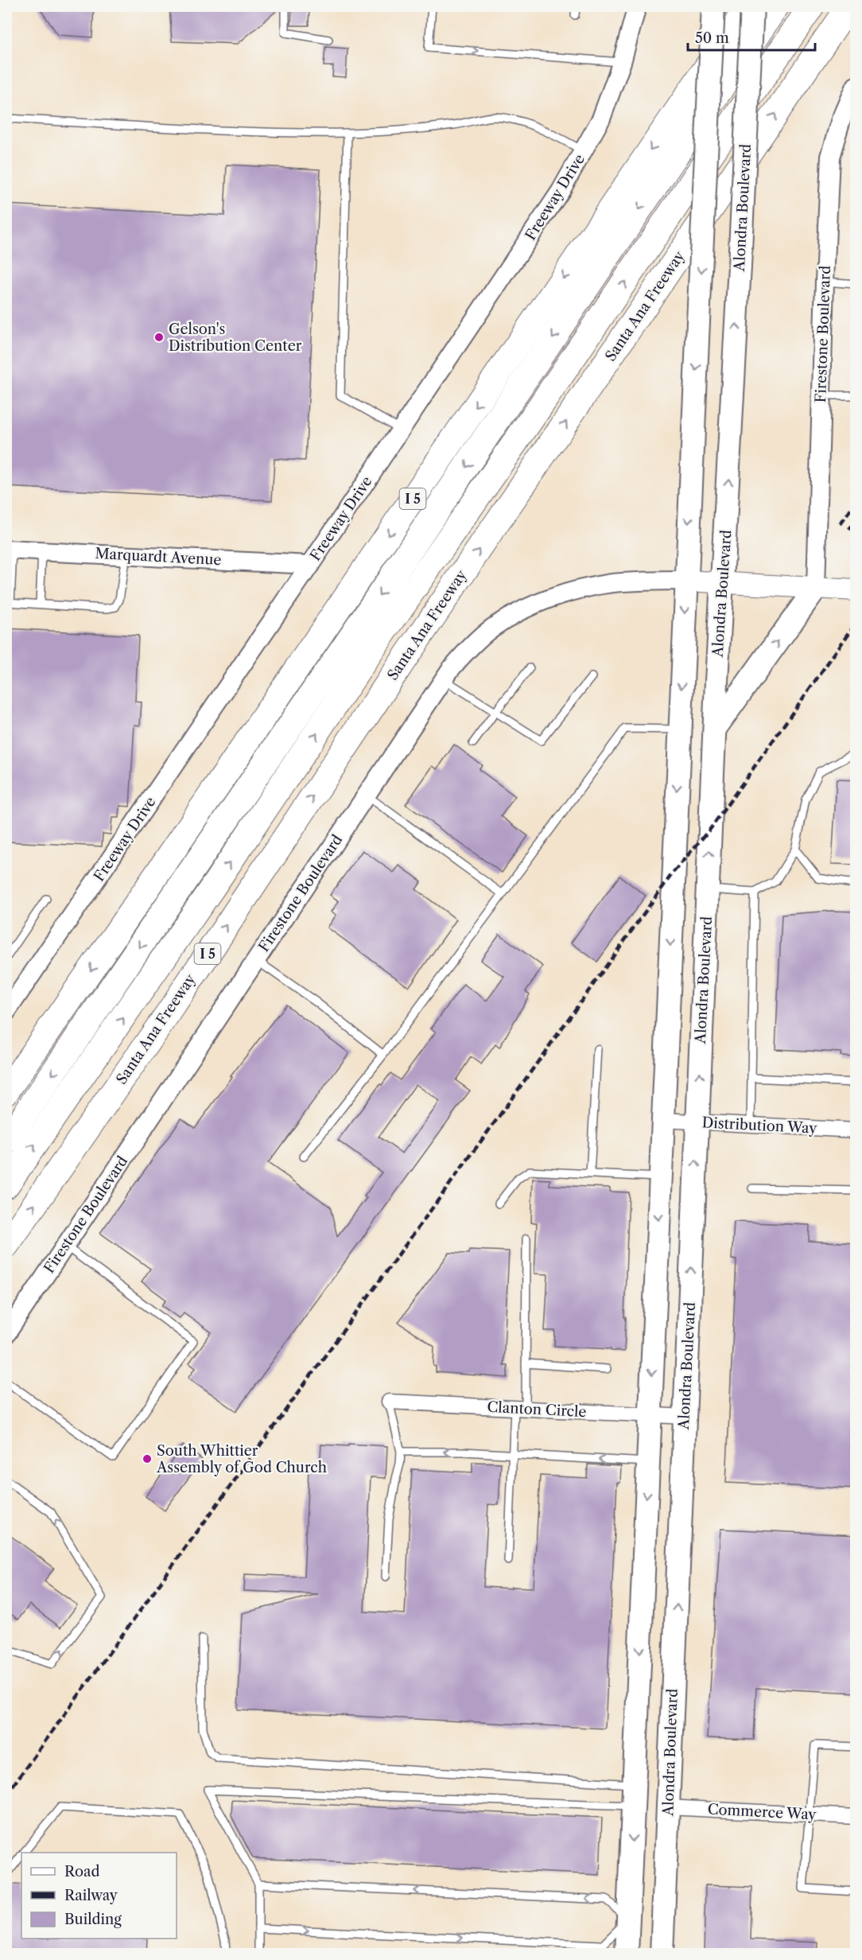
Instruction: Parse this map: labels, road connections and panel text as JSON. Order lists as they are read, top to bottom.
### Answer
{
  "streets": {
    "highway": ["Santa Ana Freeway", "I 5"],
    "main road": ["Alondra Boulevard"],
    "street": [
      "Freeway Drive",
      "Firestone Boulevard",
      "Marquardt Avenue",
      "Distribution Way",
      "Clanton Circle",
      "Commerce Way"
    ]
  },
  "crossings": [
    ["Freeway Drive", "Marquardt Avenue"],
    ["Alondra Boulevard", "Distribution Way"],
    ["Alondra Boulevard", "Clanton Circle"],
    ["Alondra Boulevard", "Commerce Way"]
  ],
  "places": ["Gelson's Distribution Center", "South Whittier Assembly of God Church"],
  "legend": ["Road", "Railway", "Building"],
  "scale_bar": "50 m"
}
